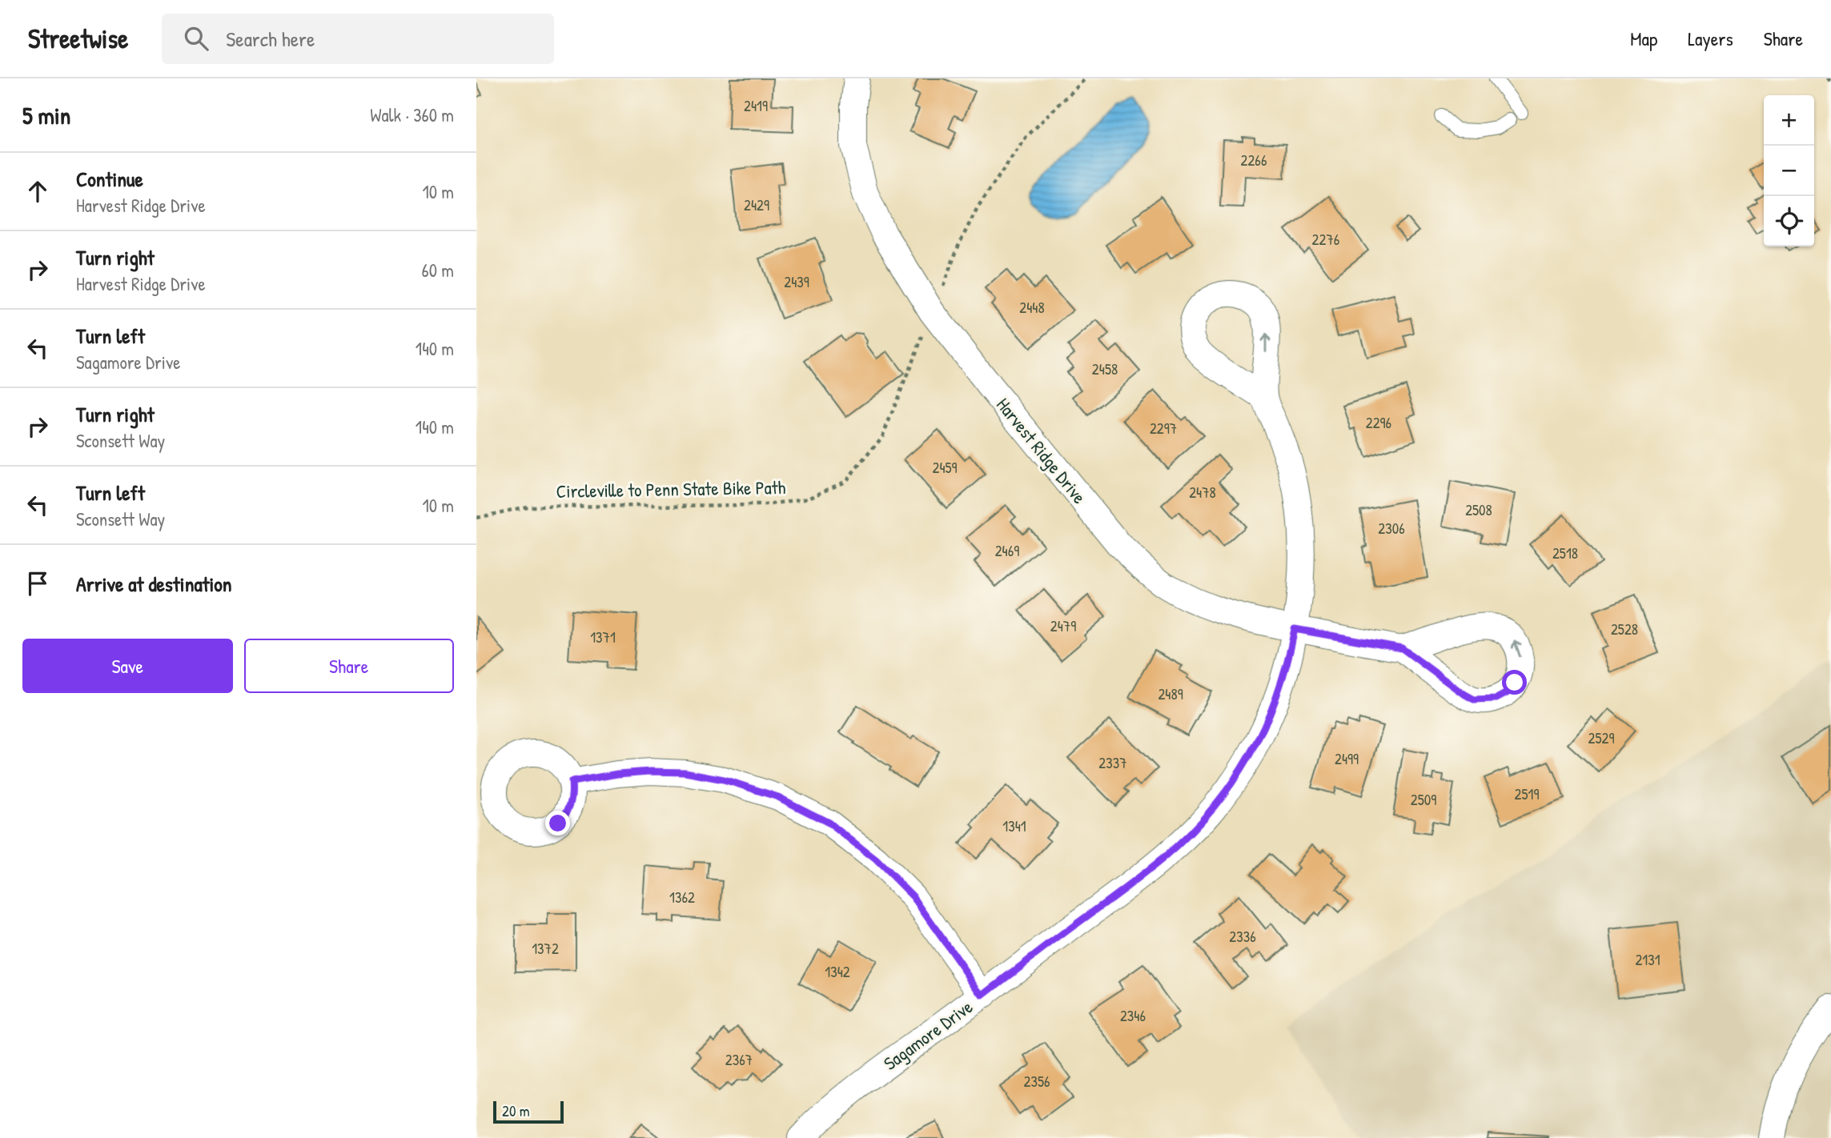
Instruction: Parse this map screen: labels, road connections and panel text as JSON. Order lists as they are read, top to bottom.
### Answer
{
  "streets": {
    "street": ["Harvest Ridge Drive", "Sagamore Drive"],
    "path": ["Circleville to Penn State Bike Path"]
  },
  "crossings": [
    ["Harvest Ridge Drive", "Sagamore Drive"]
  ],
  "house_numbers": [
    "2419",
    "2266",
    "2429",
    "2276",
    "2439",
    "2448",
    "2458",
    "2296",
    "2297",
    "2459",
    "2478",
    "2508",
    "2306",
    "2469",
    "2518",
    "2479",
    "2528",
    "1371",
    "2489",
    "2529",
    "2499",
    "2337",
    "2519",
    "2509",
    "1341",
    "1362",
    "2336",
    "1372",
    "2131",
    "1342",
    "2346",
    "2367",
    "2356"
  ],
  "scale_bar": "20 m",
  "page": {
    "header": "Streetwise",
    "search": "Search here",
    "nav": ["Map", "Layers", "Share"],
    "heading": ["5 min", "Walk · 360 m"],
    "map_buttons": ["+", "−"],
    "list": [
      ["Continue", "Harvest Ridge Drive", "10 m"],
      ["Turn right", "Harvest Ridge Drive", "60 m"],
      ["Turn left", "Sagamore Drive", "140 m"],
      ["Turn right", "Sconsett Way", "140 m"],
      ["Turn left", "Sconsett Way", "10 m"],
      "Arrive at destination"
    ],
    "buttons": ["Save", "Share"],
    "scale": "20 m"
  }
}
